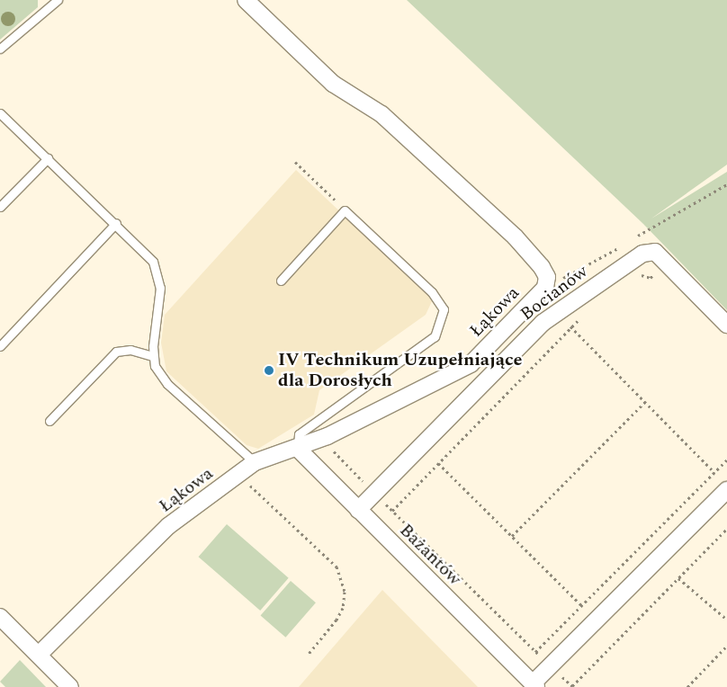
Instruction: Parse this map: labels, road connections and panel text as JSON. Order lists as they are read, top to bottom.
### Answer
{
  "streets": {
    "street": ["Bocianów", "Łąkowa", "Bażantów"]
  },
  "crossings": [
    ["Bocianów", "Bażantów"],
    ["Łąkowa", "Bażantów"]
  ],
  "places": ["IV Technikum Uzupełniające dla Dorosłych"]
}
